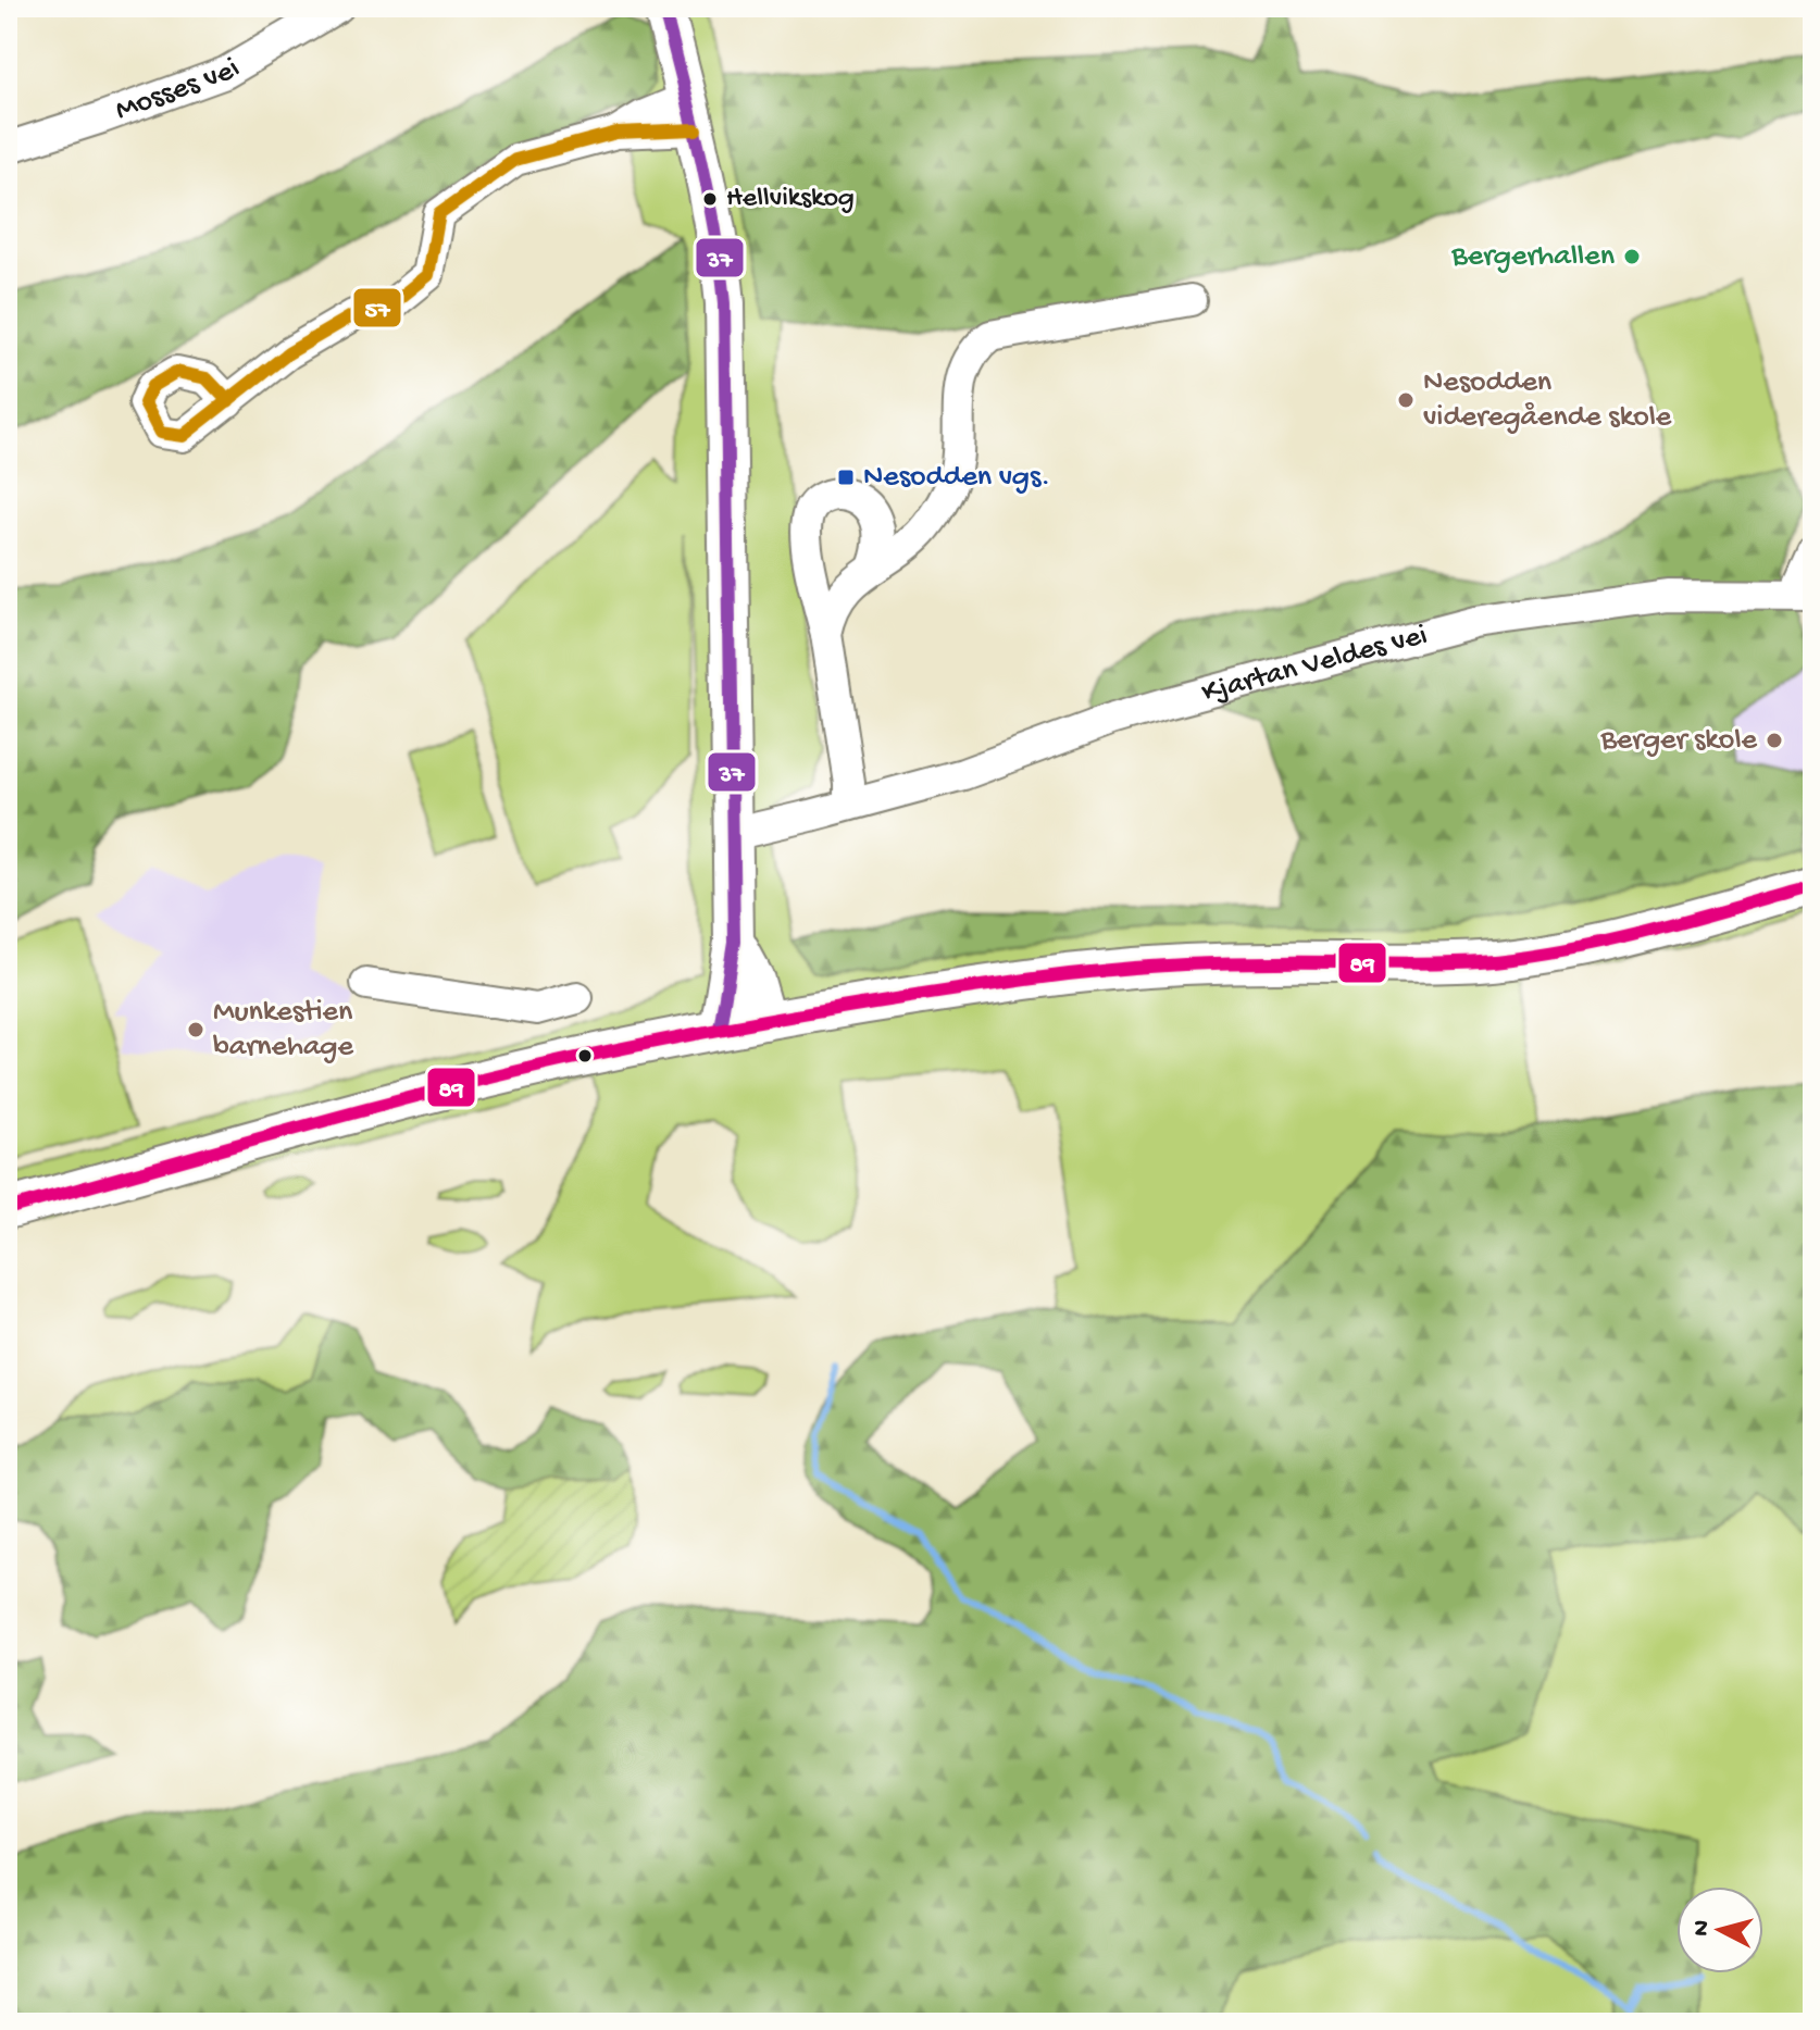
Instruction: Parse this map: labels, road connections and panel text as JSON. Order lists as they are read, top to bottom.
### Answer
{
  "streets": {
    "street": ["Mosses vei", "Kjartan Veldes vei"]
  },
  "places": {
    "other": [
      "Hellvikskog",
      "Bergerhallen",
      "Nesodden videregående skole",
      "Berger skole",
      "Munkestien barnehage"
    ],
    "transit": ["Nesodden vgs."]
  },
  "lines": ["transit line 37", "transit line 57", "transit line 89"],
  "north": "left"
}
